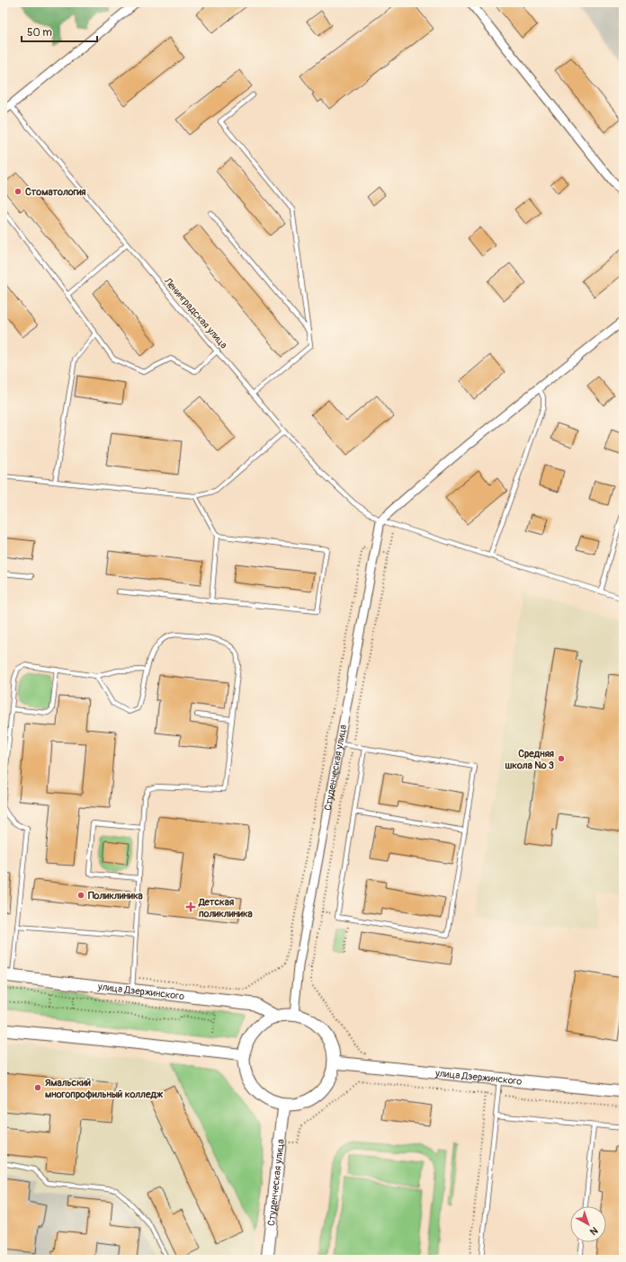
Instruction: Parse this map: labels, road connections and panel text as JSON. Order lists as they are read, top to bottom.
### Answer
{
  "streets": {
    "street": ["Студенческая улица", "улица Дзержинского"],
    "lane": ["Ленинградская улица"]
  },
  "crossings": [
    ["Ленинградская улица", "Студенческая улица"],
    ["Студенческая улица", "улица Дзержинского"]
  ],
  "places": {
    "other": [
      "Стоматология",
      "Средняя школа № 3",
      "Поликлиника",
      "Ямальский многопрофильный колледж"
    ],
    "health": ["Детская поликлиника"]
  },
  "scale_bar": "50 m",
  "north": "bottom right"
}
